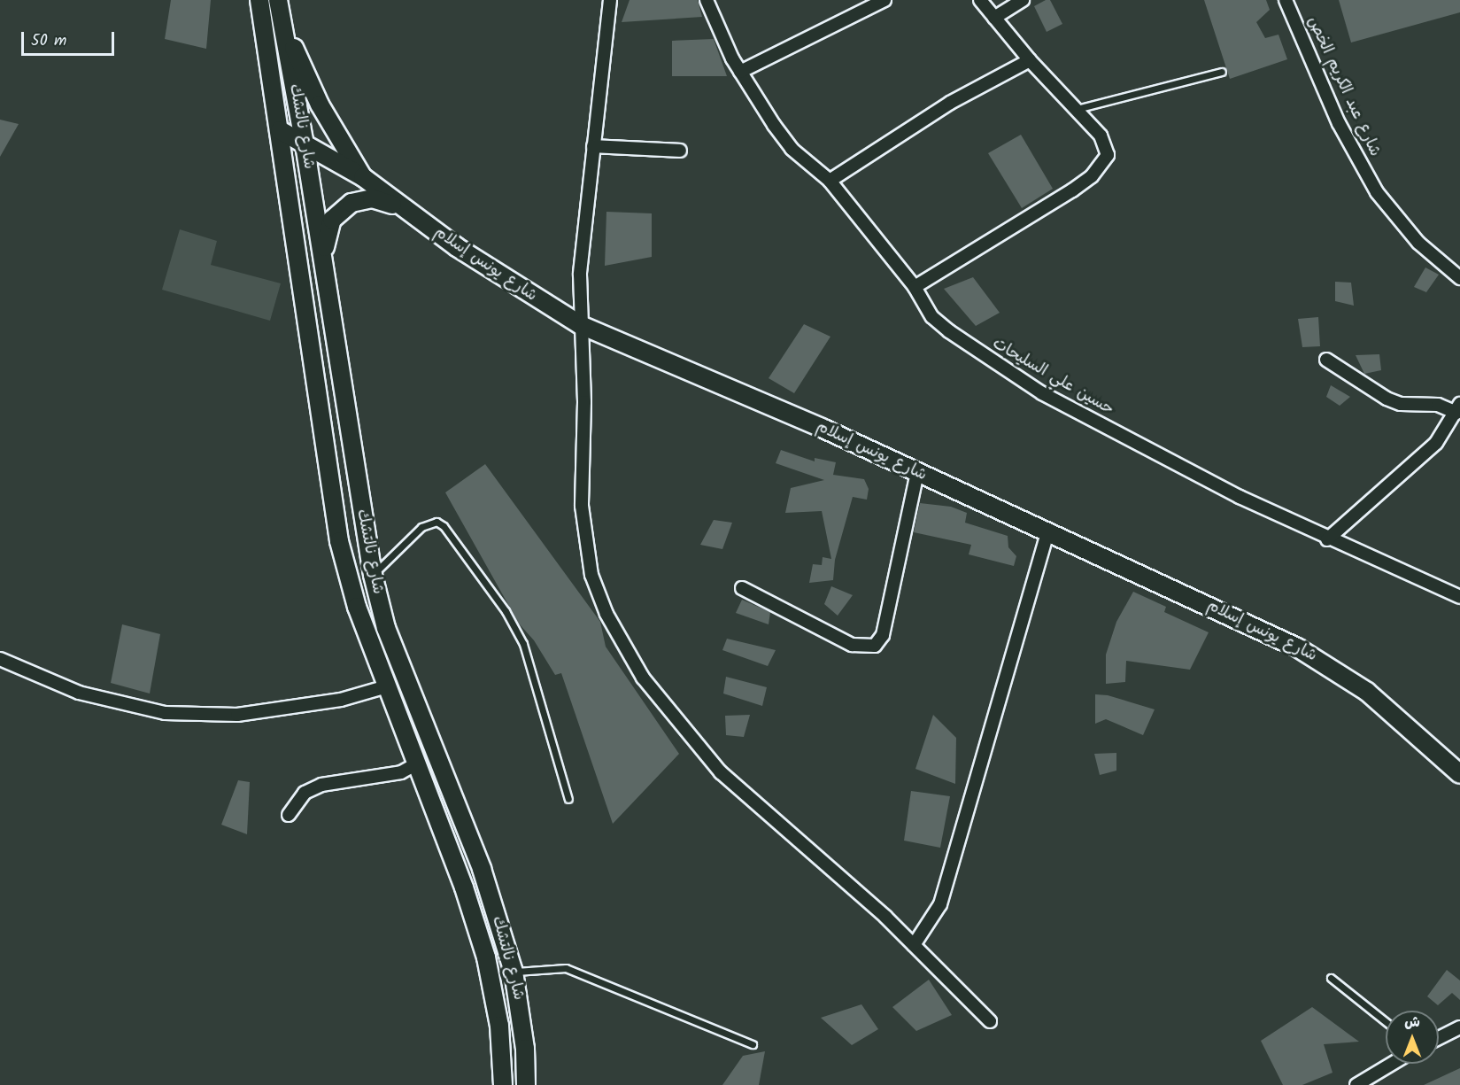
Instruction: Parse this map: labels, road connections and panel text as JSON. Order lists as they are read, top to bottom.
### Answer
{
  "streets": {
    "main road": ["شارع نالتشك", "شارع يونس إسلام"],
    "street": ["شارع عبد الكريم الخص", "حسين علي السليحات"]
  },
  "crossings": [
    ["شارع نالتشك", "شارع يونس إسلام"]
  ],
  "scale_bar": "50 m",
  "north": "top"
}
